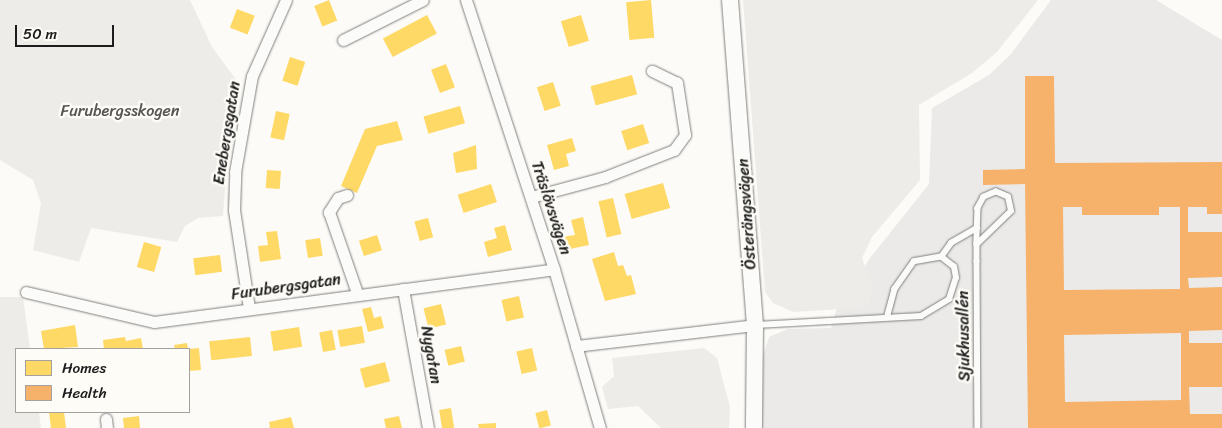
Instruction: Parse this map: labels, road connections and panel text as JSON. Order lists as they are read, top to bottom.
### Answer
{
  "streets": {
    "street": [
      "Enebergsgatan",
      "Träslövsvägen",
      "Österängsvägen",
      "Furubergsgatan",
      "Nygatan"
    ],
    "lane": ["Sjukhusallén"]
  },
  "crossings": [
    ["Enebergsgatan", "Furubergsgatan"],
    ["Träslövsvägen", "Furubergsgatan"],
    ["Furubergsgatan", "Nygatan"]
  ],
  "parks": ["Furubergsskogen"],
  "legend": ["Homes", "Health"],
  "scale_bar": "50 m"
}
